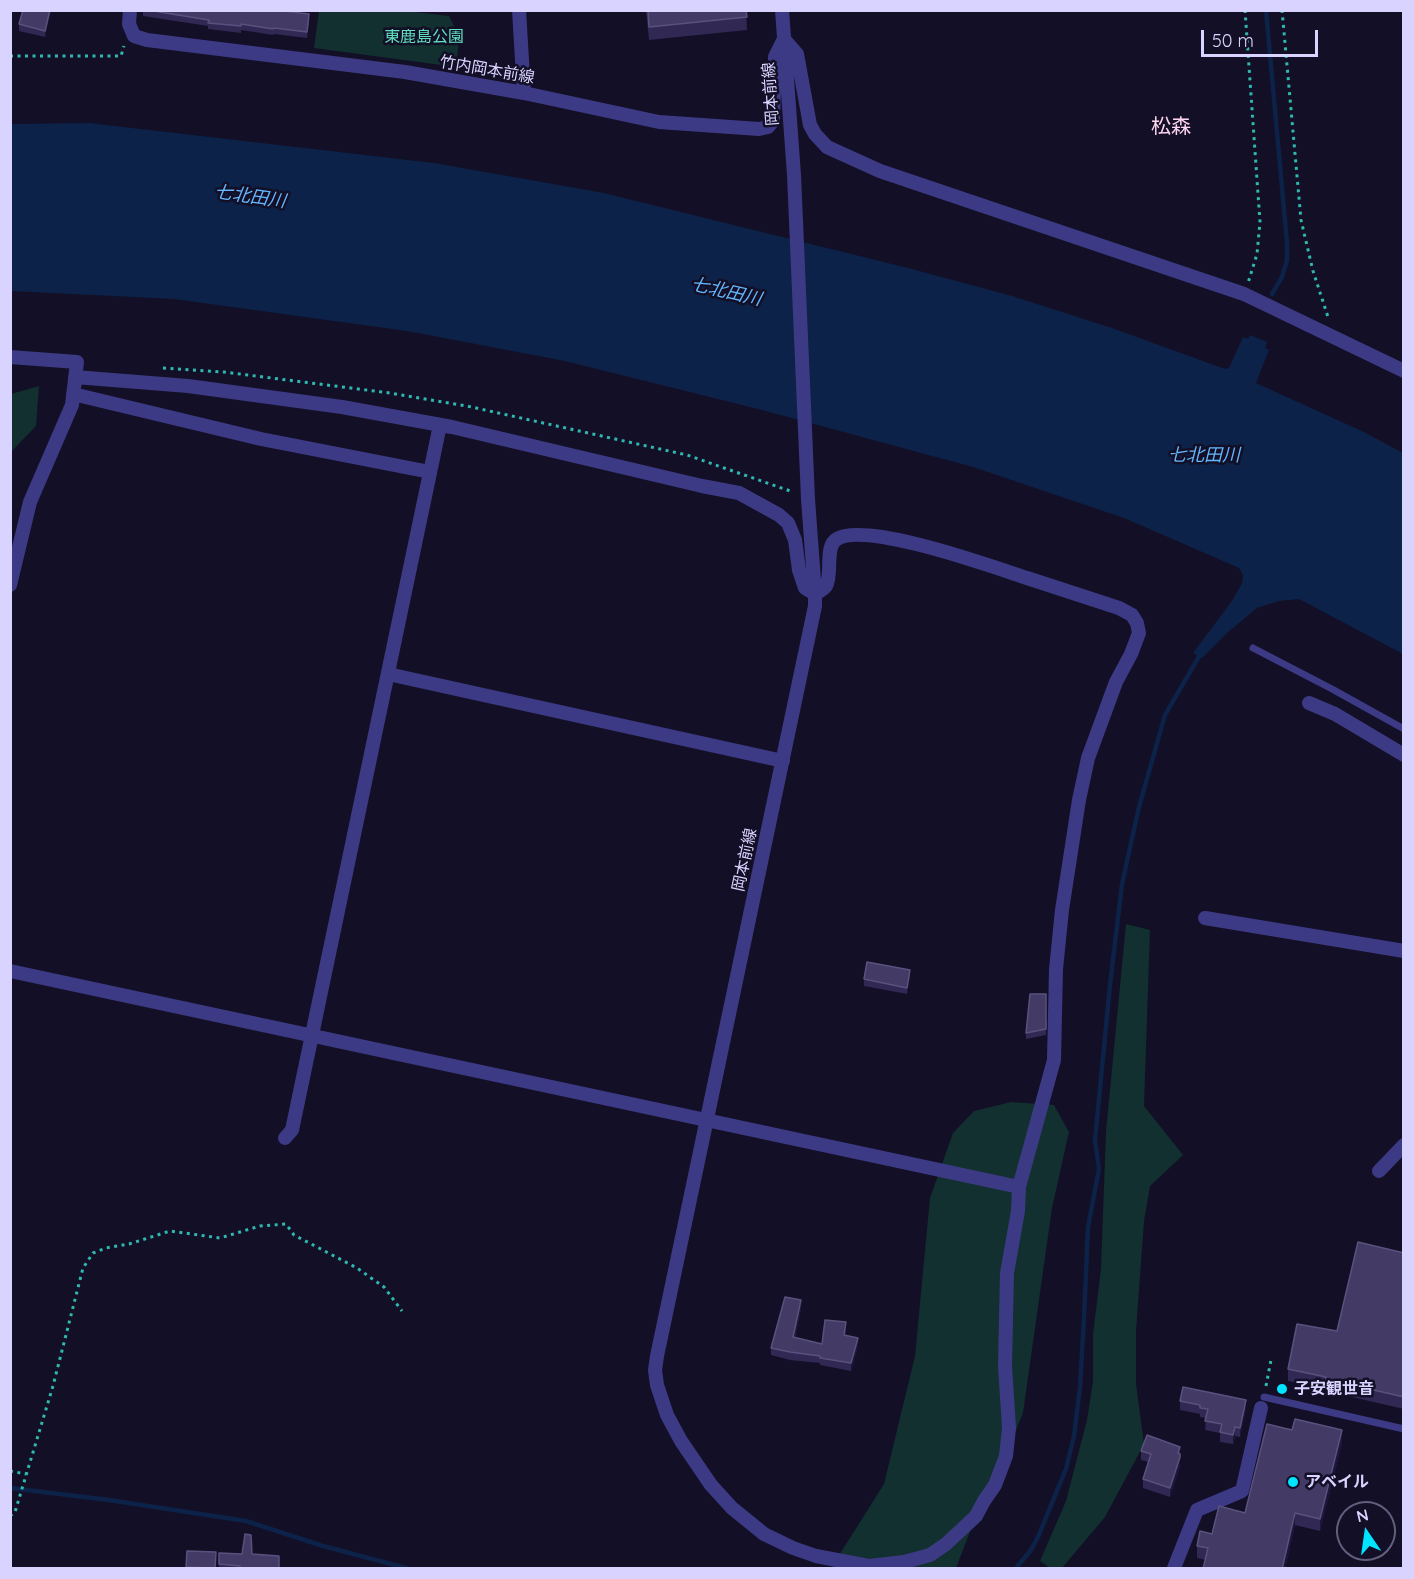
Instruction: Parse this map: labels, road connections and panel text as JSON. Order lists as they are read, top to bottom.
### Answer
{
  "streets": {
    "street": ["竹内岡本前線", "岡本前線"]
  },
  "crossings": [
    ["竹内岡本前線", "岡本前線"]
  ],
  "districts": ["松森"],
  "water": ["七北田川"],
  "parks": ["東鹿島公園"],
  "places": ["子安観世音", "アベイル"],
  "scale_bar": "50 m",
  "north": "top"
}
